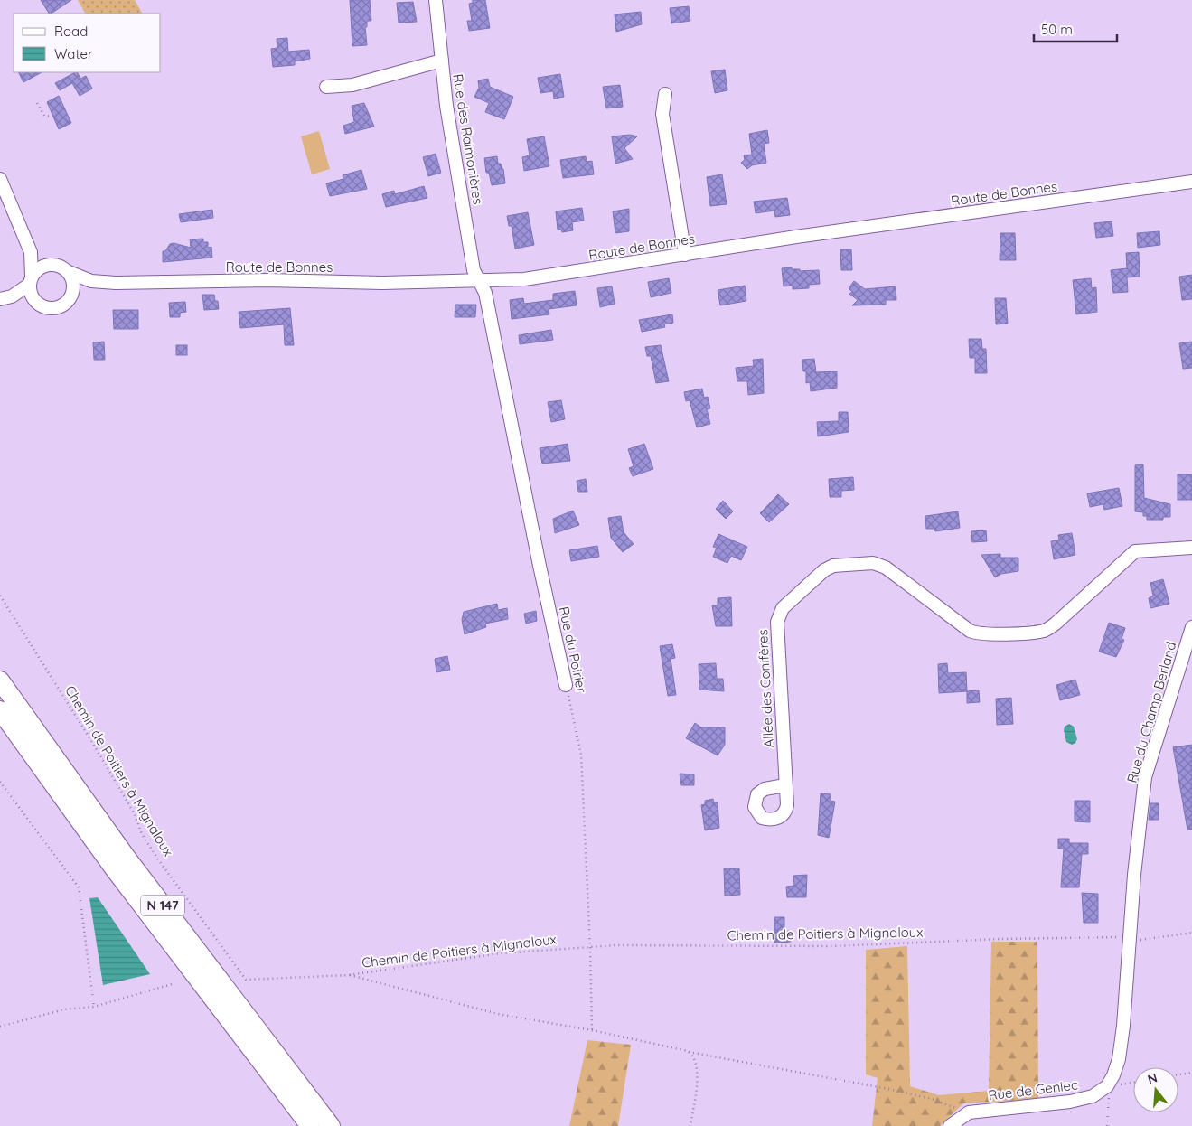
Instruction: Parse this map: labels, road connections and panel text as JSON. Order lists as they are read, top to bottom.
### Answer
{
  "streets": {
    "highway": ["N 147"],
    "street": [
      "Rue des Raimonières",
      "Route de Bonnes",
      "Rue du Poirier",
      "Allée des Conifères",
      "Rue du Champ Berland",
      "Rue de Geniec"
    ],
    "path": ["Chemin de Poitiers à Mignaloux"]
  },
  "crossings": [
    ["Rue des Raimonières", "Route de Bonnes"],
    ["Rue des Raimonières", "Rue du Poirier"],
    ["Route de Bonnes", "Rue du Poirier"],
    ["Rue du Poirier", "Chemin de Poitiers à Mignaloux"],
    ["Rue du Champ Berland", "Chemin de Poitiers à Mignaloux"],
    ["Rue du Champ Berland", "Rue de Geniec"],
    ["Chemin de Poitiers à Mignaloux", "Rue de Geniec"]
  ],
  "legend": ["Road", "Water"],
  "scale_bar": "50 m",
  "north": "top"
}
